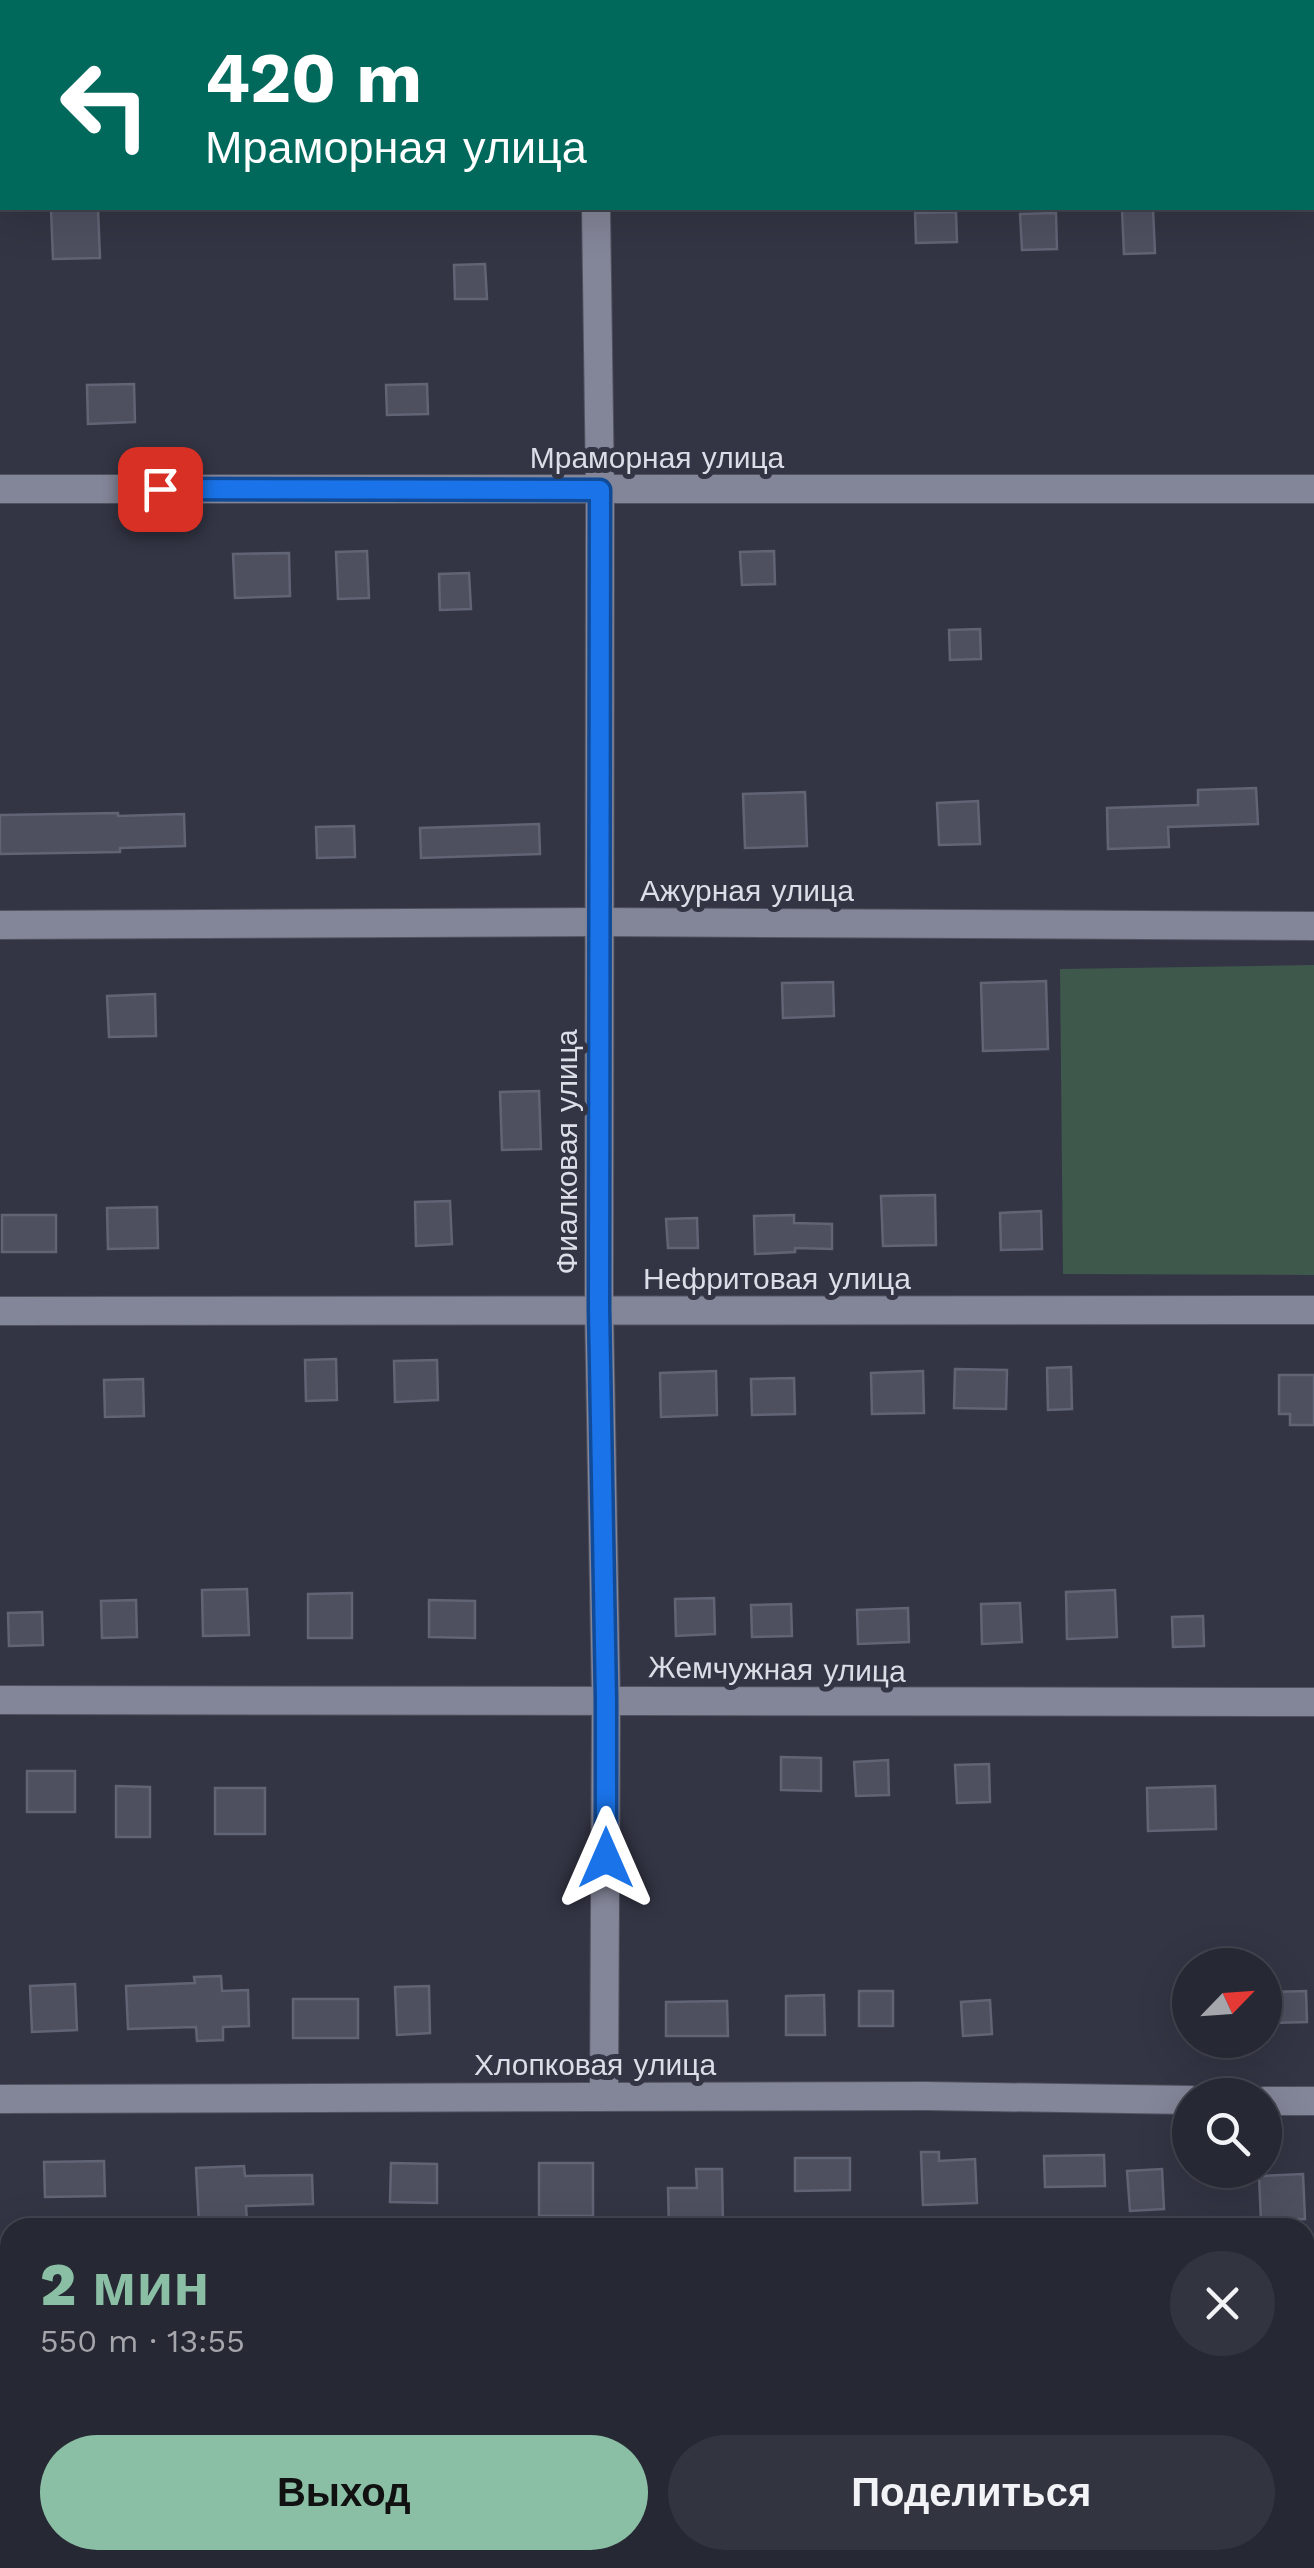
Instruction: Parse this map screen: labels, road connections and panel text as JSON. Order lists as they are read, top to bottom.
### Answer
{
  "streets": {
    "street": [
      "Мраморная улица",
      "Ажурная улица",
      "Фиалковая улица",
      "Нефритовая улица",
      "Жемчужная улица",
      "Хлопковая улица"
    ]
  },
  "crossings": [
    ["Мраморная улица", "Фиалковая улица"],
    ["Ажурная улица", "Фиалковая улица"],
    ["Фиалковая улица", "Нефритовая улица"],
    ["Фиалковая улица", "Жемчужная улица"],
    ["Фиалковая улица", "Хлопковая улица"]
  ],
  "north": "top right",
  "page": {
    "turn": ["420 m", "Мраморная улица"],
    "heading": ["2 мин", "550 m · 13:55"],
    "buttons": ["Выход", "Поделиться"]
  }
}
